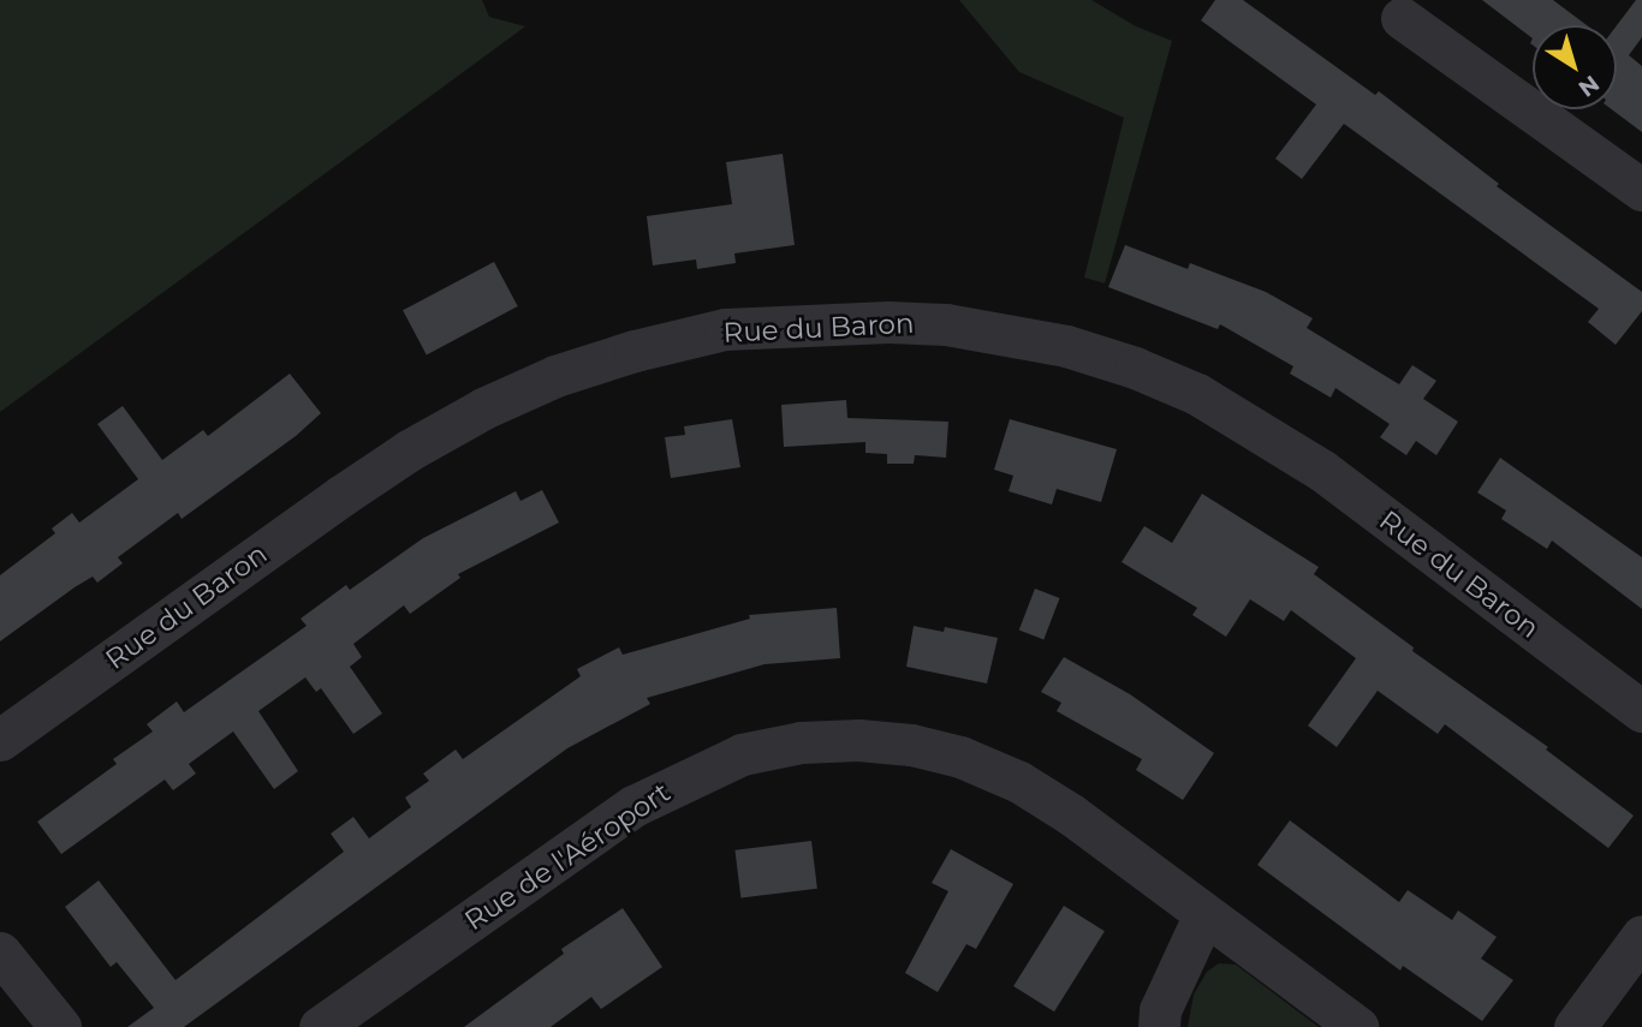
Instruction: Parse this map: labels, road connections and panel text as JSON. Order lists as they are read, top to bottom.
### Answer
{
  "streets": {
    "street": ["Rue du Baron", "Rue de l'Aéroport"]
  },
  "north": "bottom right"
}
